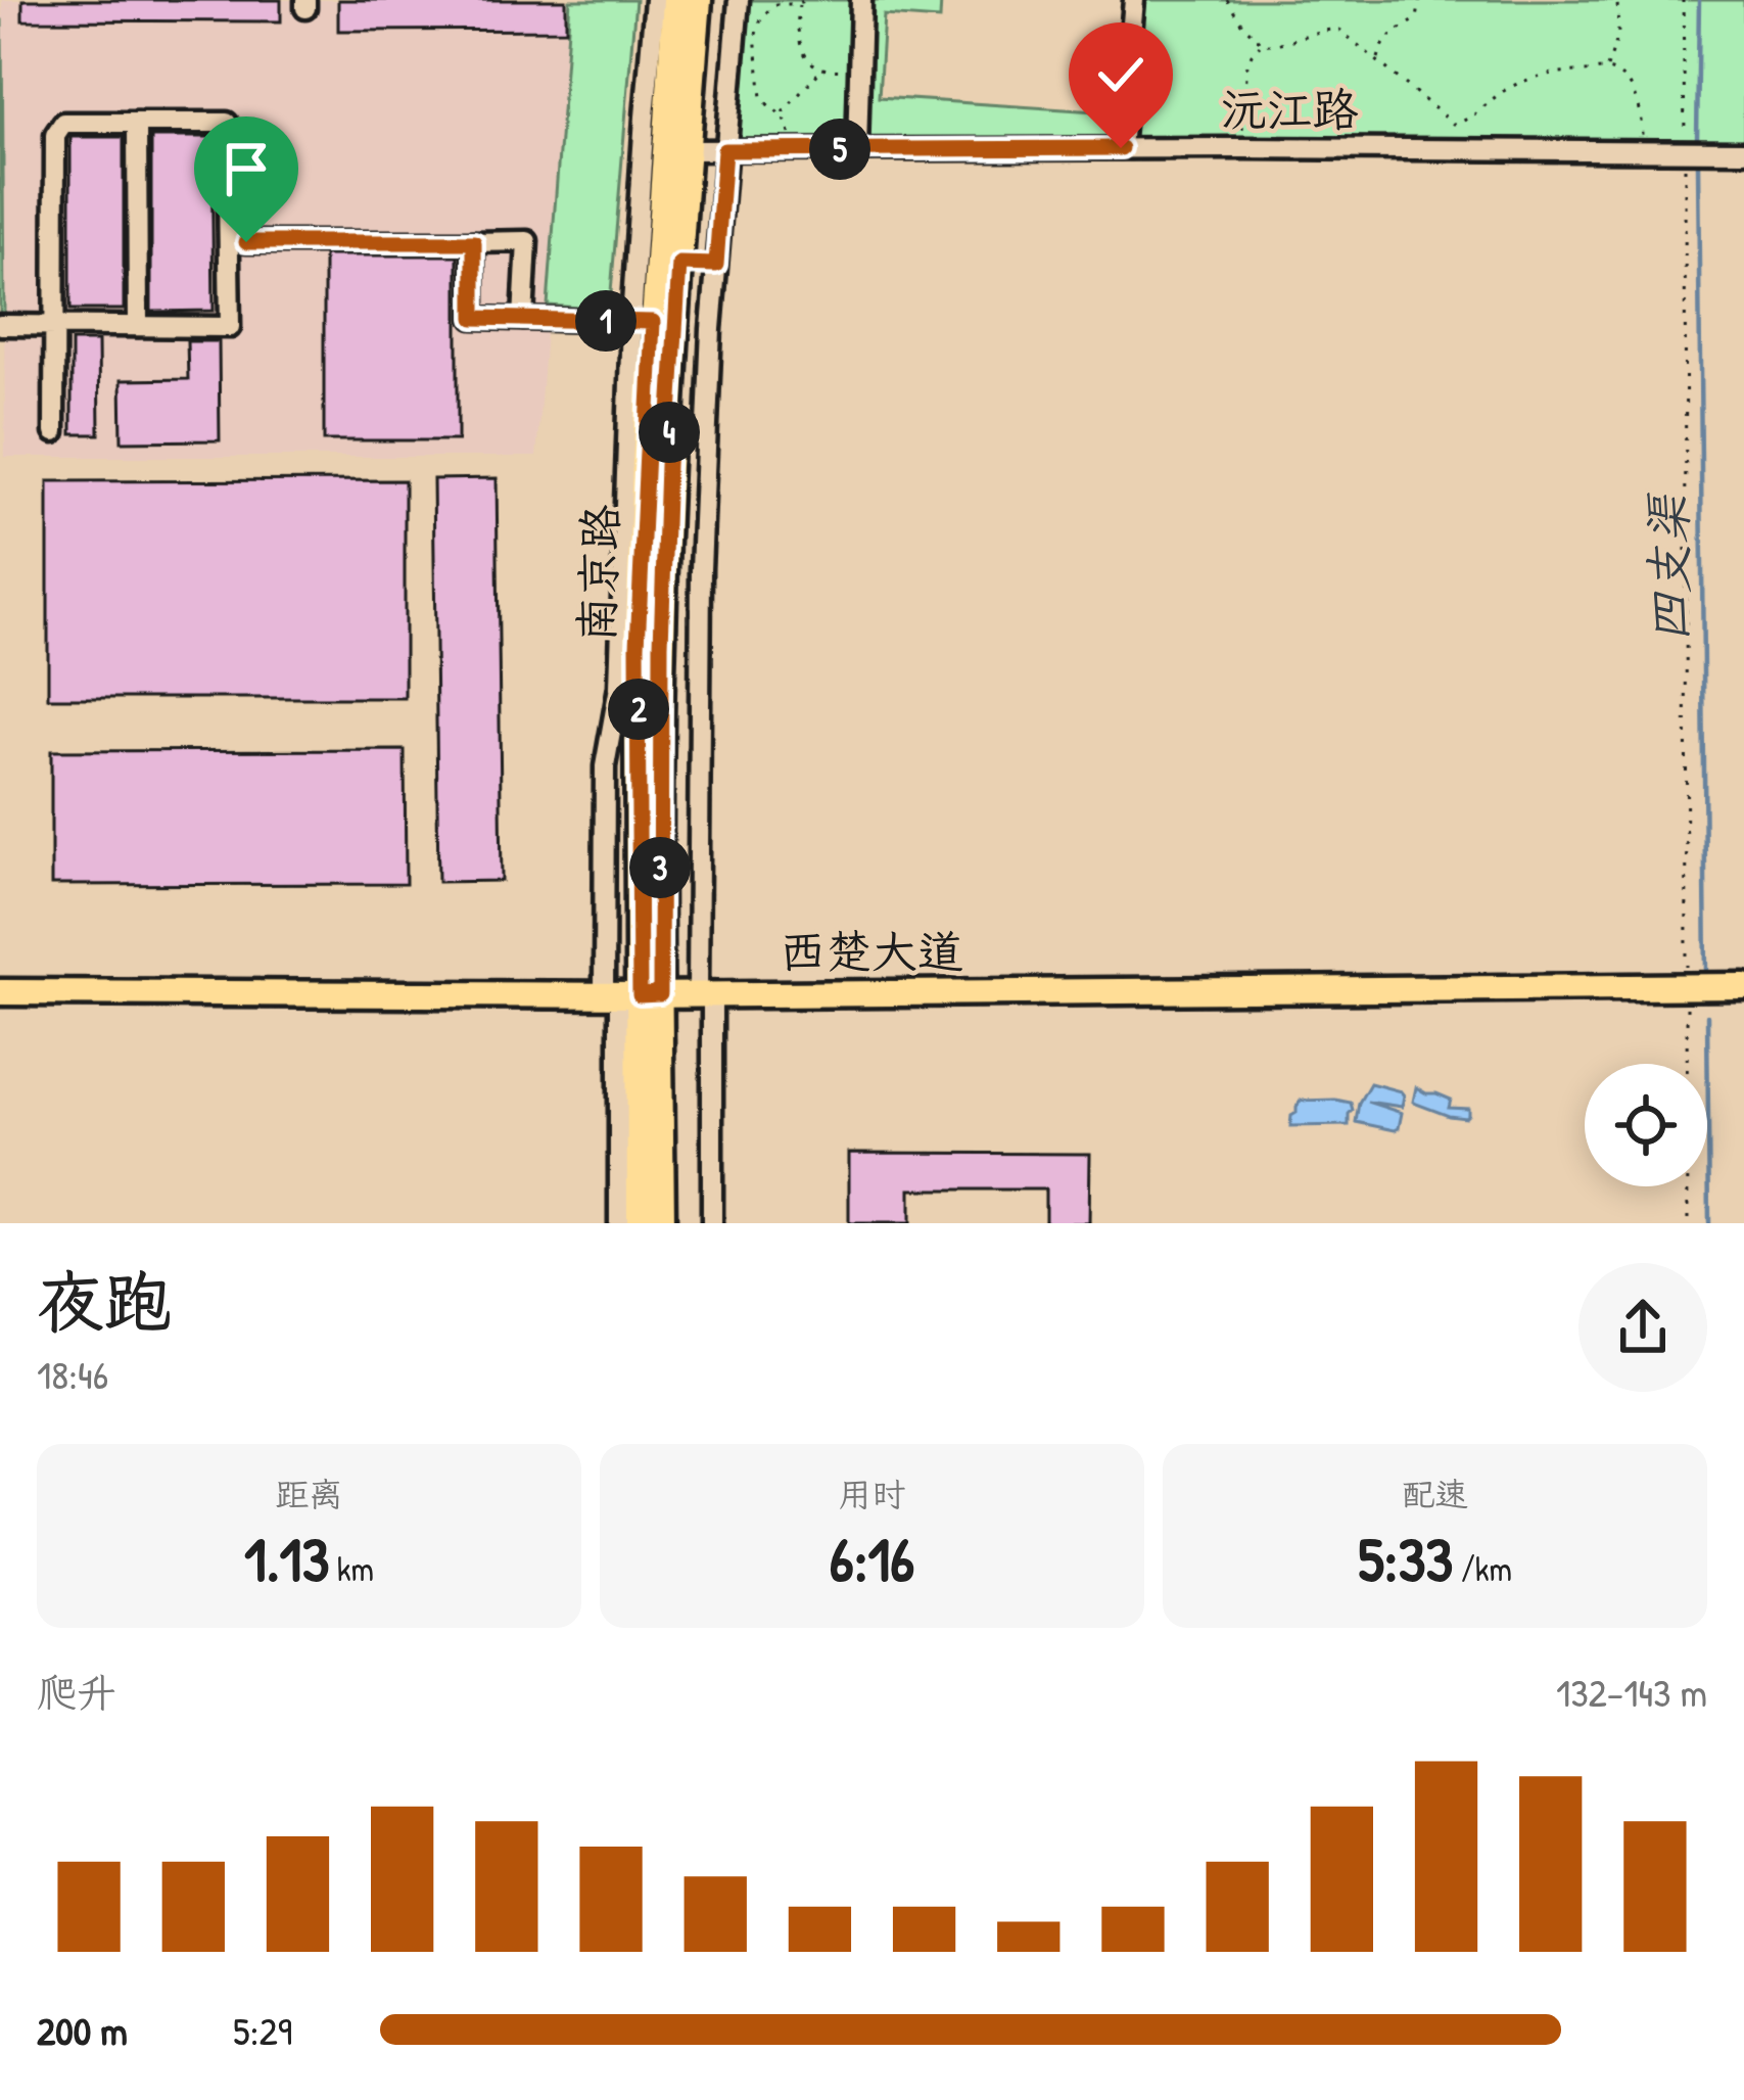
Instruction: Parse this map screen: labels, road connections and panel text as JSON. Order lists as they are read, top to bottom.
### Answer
{
  "streets": {
    "main road": ["南京路", "西楚大道"],
    "street": ["沅江路"]
  },
  "crossings": [
    ["沅江路", "南京路"],
    ["南京路", "西楚大道"]
  ],
  "water": ["四支渠"],
  "page": {
    "pins": [
      "5",
      "1",
      "4",
      "2",
      "3"
    ],
    "heading": ["夜跑", "18:46"],
    "stats": [
      ["距离", "1.13 km"],
      ["用时", "6:16"],
      ["配速", "5:33 /km"]
    ],
    "chart": ["爬升", "132–143 m"],
    "list": [
      {
        "name": "200 m",
        "note": "5:29"
      }
    ]
  }
}
